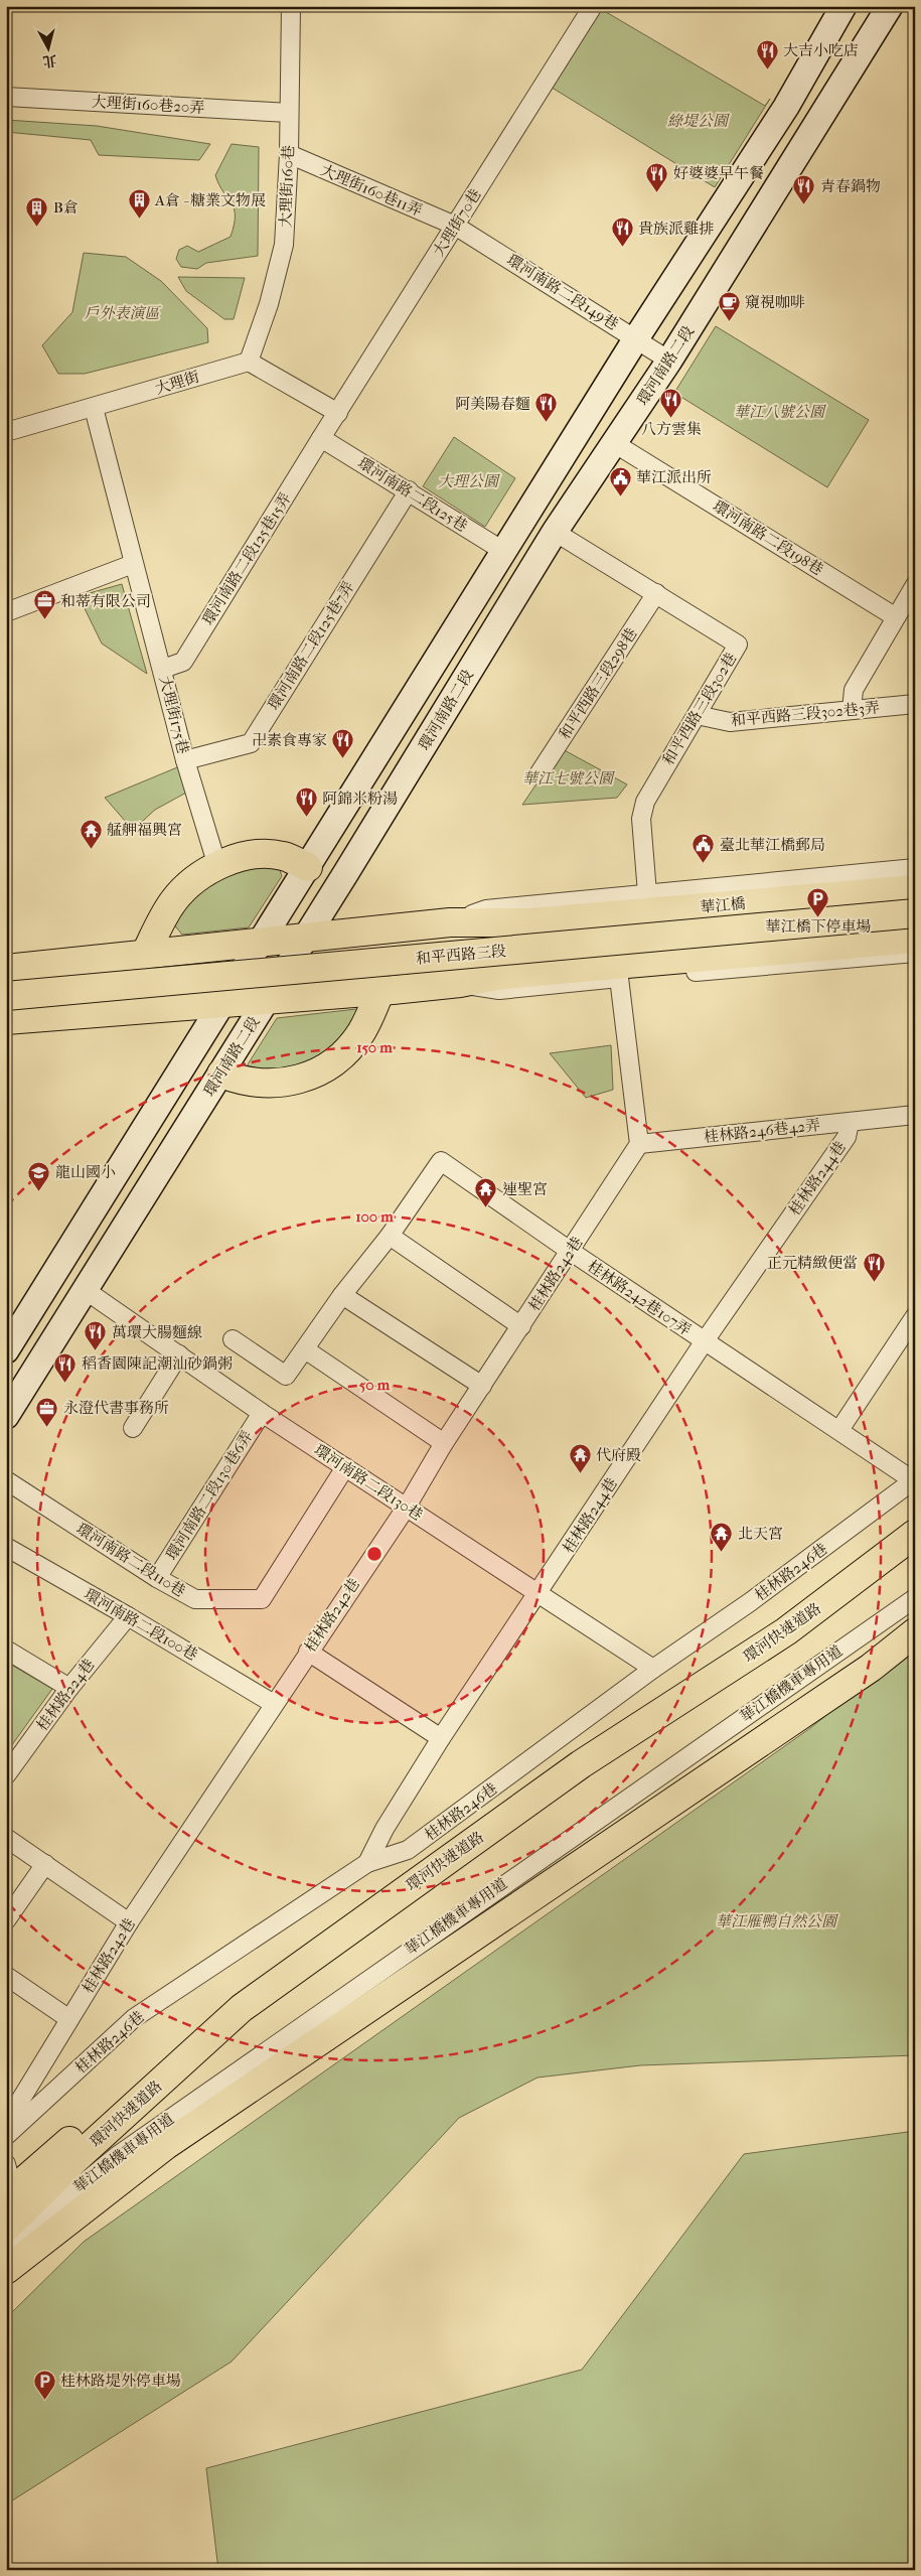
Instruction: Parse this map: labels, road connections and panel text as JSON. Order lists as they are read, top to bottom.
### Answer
{
  "streets": {
    "main road": ["華江橋", "和平西路三段", "環河快速道路"],
    "street": [
      "大理街160巷20弄",
      "大理街160巷",
      "大理街160巷11弄",
      "大理街70巷",
      "環河南路二段149巷",
      "環河南路二段",
      "大理街",
      "環河南路二段125巷",
      "環河南路二段198巷",
      "環河南路二段125巷15弄",
      "環河南路二段125巷7弄",
      "和平西路三段298巷",
      "和平西路三段302巷",
      "和平西路三段302巷3弄",
      "大理街175巷",
      "桂林路246巷42弄",
      "桂林路244巷",
      "桂林路242巷",
      "桂林路242巷107弄",
      "環河南路二段130巷",
      "環河南路二段130巷6弄",
      "環河南路二段110巷",
      "桂林路246巷",
      "環河南路二段100巷",
      "華江橋機車專用道",
      "桂林路224巷"
    ]
  },
  "crossings": [
    ["大理街160巷20弄", "大理街160巷"],
    ["大理街160巷", "大理街160巷11弄"],
    ["大理街160巷", "大理街"],
    ["大理街160巷11弄", "大理街70巷"],
    ["大理街160巷11弄", "環河南路二段149巷"],
    ["大理街70巷", "環河南路二段149巷"],
    ["大理街70巷", "環河南路二段125巷"],
    ["大理街70巷", "環河南路二段125巷15弄"],
    ["環河南路二段149巷", "環河南路二段"],
    ["環河南路二段", "環河南路二段198巷"],
    ["環河南路二段", "和平西路三段302巷"],
    ["環河南路二段", "和平西路三段"],
    ["環河南路二段", "環河南路二段130巷"],
    ["大理街", "大理街175巷"],
    ["環河南路二段125巷", "環河南路二段125巷15弄"],
    ["環河南路二段125巷", "環河南路二段125巷7弄"],
    ["環河南路二段125巷15弄", "大理街175巷"],
    ["環河南路二段125巷7弄", "大理街175巷"],
    ["和平西路三段298巷", "和平西路三段302巷"],
    ["和平西路三段302巷", "和平西路三段302巷3弄"],
    ["和平西路三段302巷", "和平西路三段"],
    ["華江橋", "和平西路三段"],
    ["桂林路246巷42弄", "桂林路244巷"],
    ["桂林路246巷42弄", "桂林路242巷"],
    ["桂林路244巷", "桂林路242巷107弄"],
    ["桂林路244巷", "環河南路二段130巷"],
    ["桂林路244巷", "桂林路246巷"],
    ["桂林路242巷", "桂林路242巷107弄"],
    ["桂林路242巷", "環河南路二段130巷"],
    ["桂林路242巷", "環河南路二段100巷"],
    ["桂林路242巷107弄", "桂林路246巷"],
    ["環河南路二段130巷", "環河南路二段130巷6弄"],
    ["環河南路二段130巷", "環河南路二段110巷"],
    ["環河南路二段130巷", "桂林路246巷"],
    ["環河南路二段130巷6弄", "環河南路二段110巷"],
    ["環河南路二段100巷", "桂林路224巷"]
  ],
  "parks": [
    "綠堤公園",
    "戶外表演區",
    "華江八號公園",
    "大理公園",
    "華江七號公園",
    "華江雁鴨自然公園"
  ],
  "places": {
    "restaurant": [
      "大吉小吃店",
      "好婆婆早午餐",
      "青春鍋物",
      "貴族派雞排",
      "八方雲集",
      "阿美陽春麵",
      "卍素食專家",
      "阿錦米粉湯",
      "正元精緻便當",
      "萬環大腸麵線",
      "稻香園陳記潮汕砂鍋粥"
    ],
    "building": ["A倉 - 糖業文物展", "B倉"],
    "cafe": ["窺視咖啡"],
    "public building": ["華江派出所", "臺北華江橋郵局"],
    "office": ["和蒂有限公司", "永澄代書事務所"],
    "temple": [
      "艋舺福興宮",
      "連聖宮",
      "代府殿",
      "北天宮"
    ],
    "parking": ["華江橋下停車場", "桂林路堤外停車場"],
    "school or university": ["龍山國小"]
  },
  "north": "bottom",
  "rings": ["150 m", "100 m", "50 m"]
}
